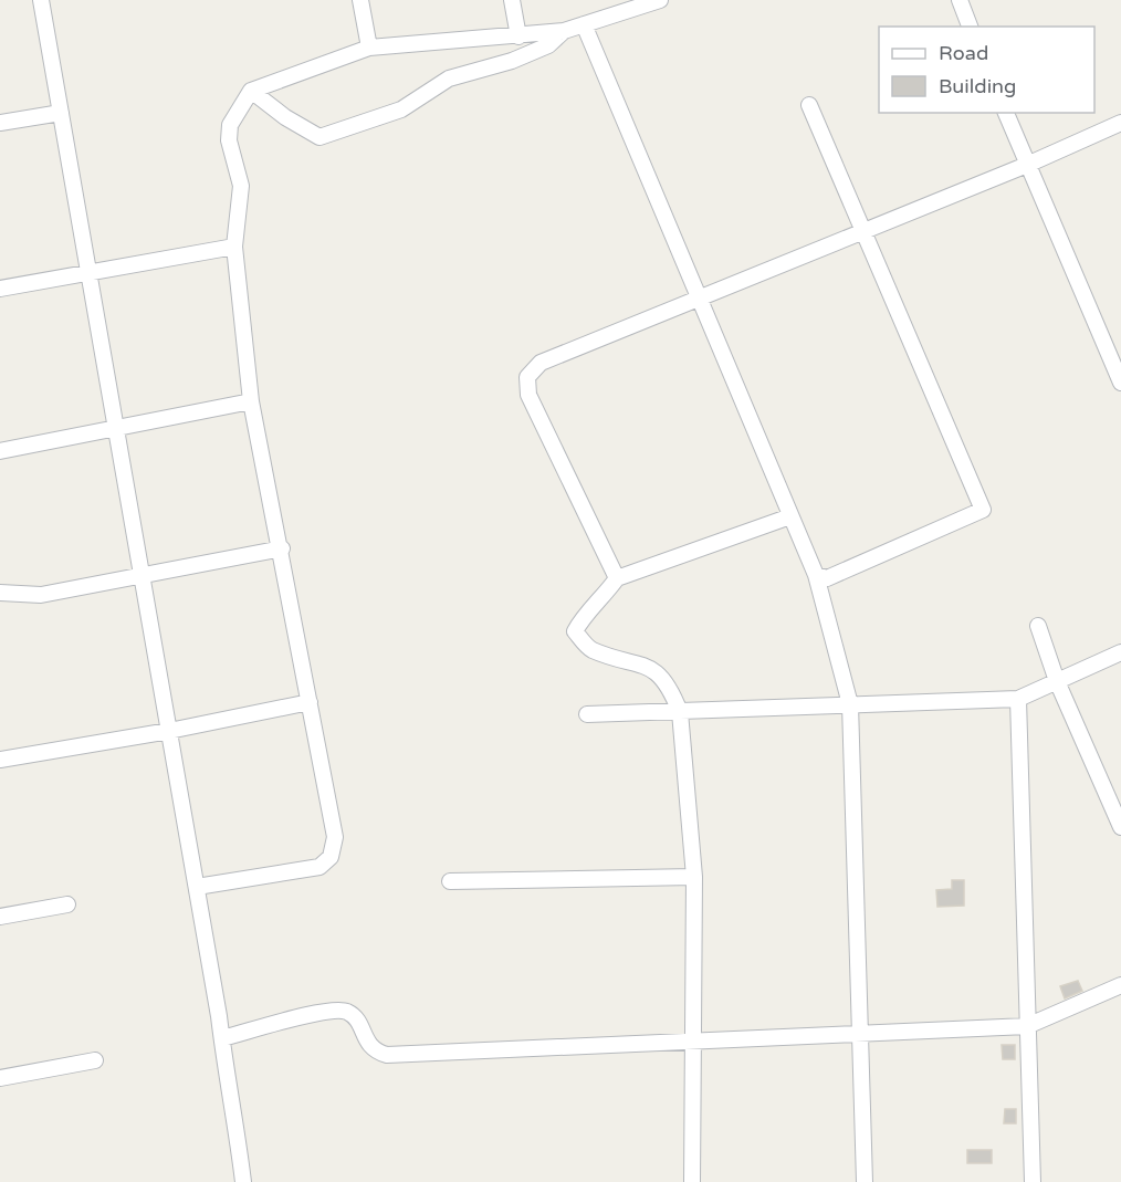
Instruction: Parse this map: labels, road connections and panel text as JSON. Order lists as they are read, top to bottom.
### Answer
{
  "legend": ["Road", "Building"]
}
